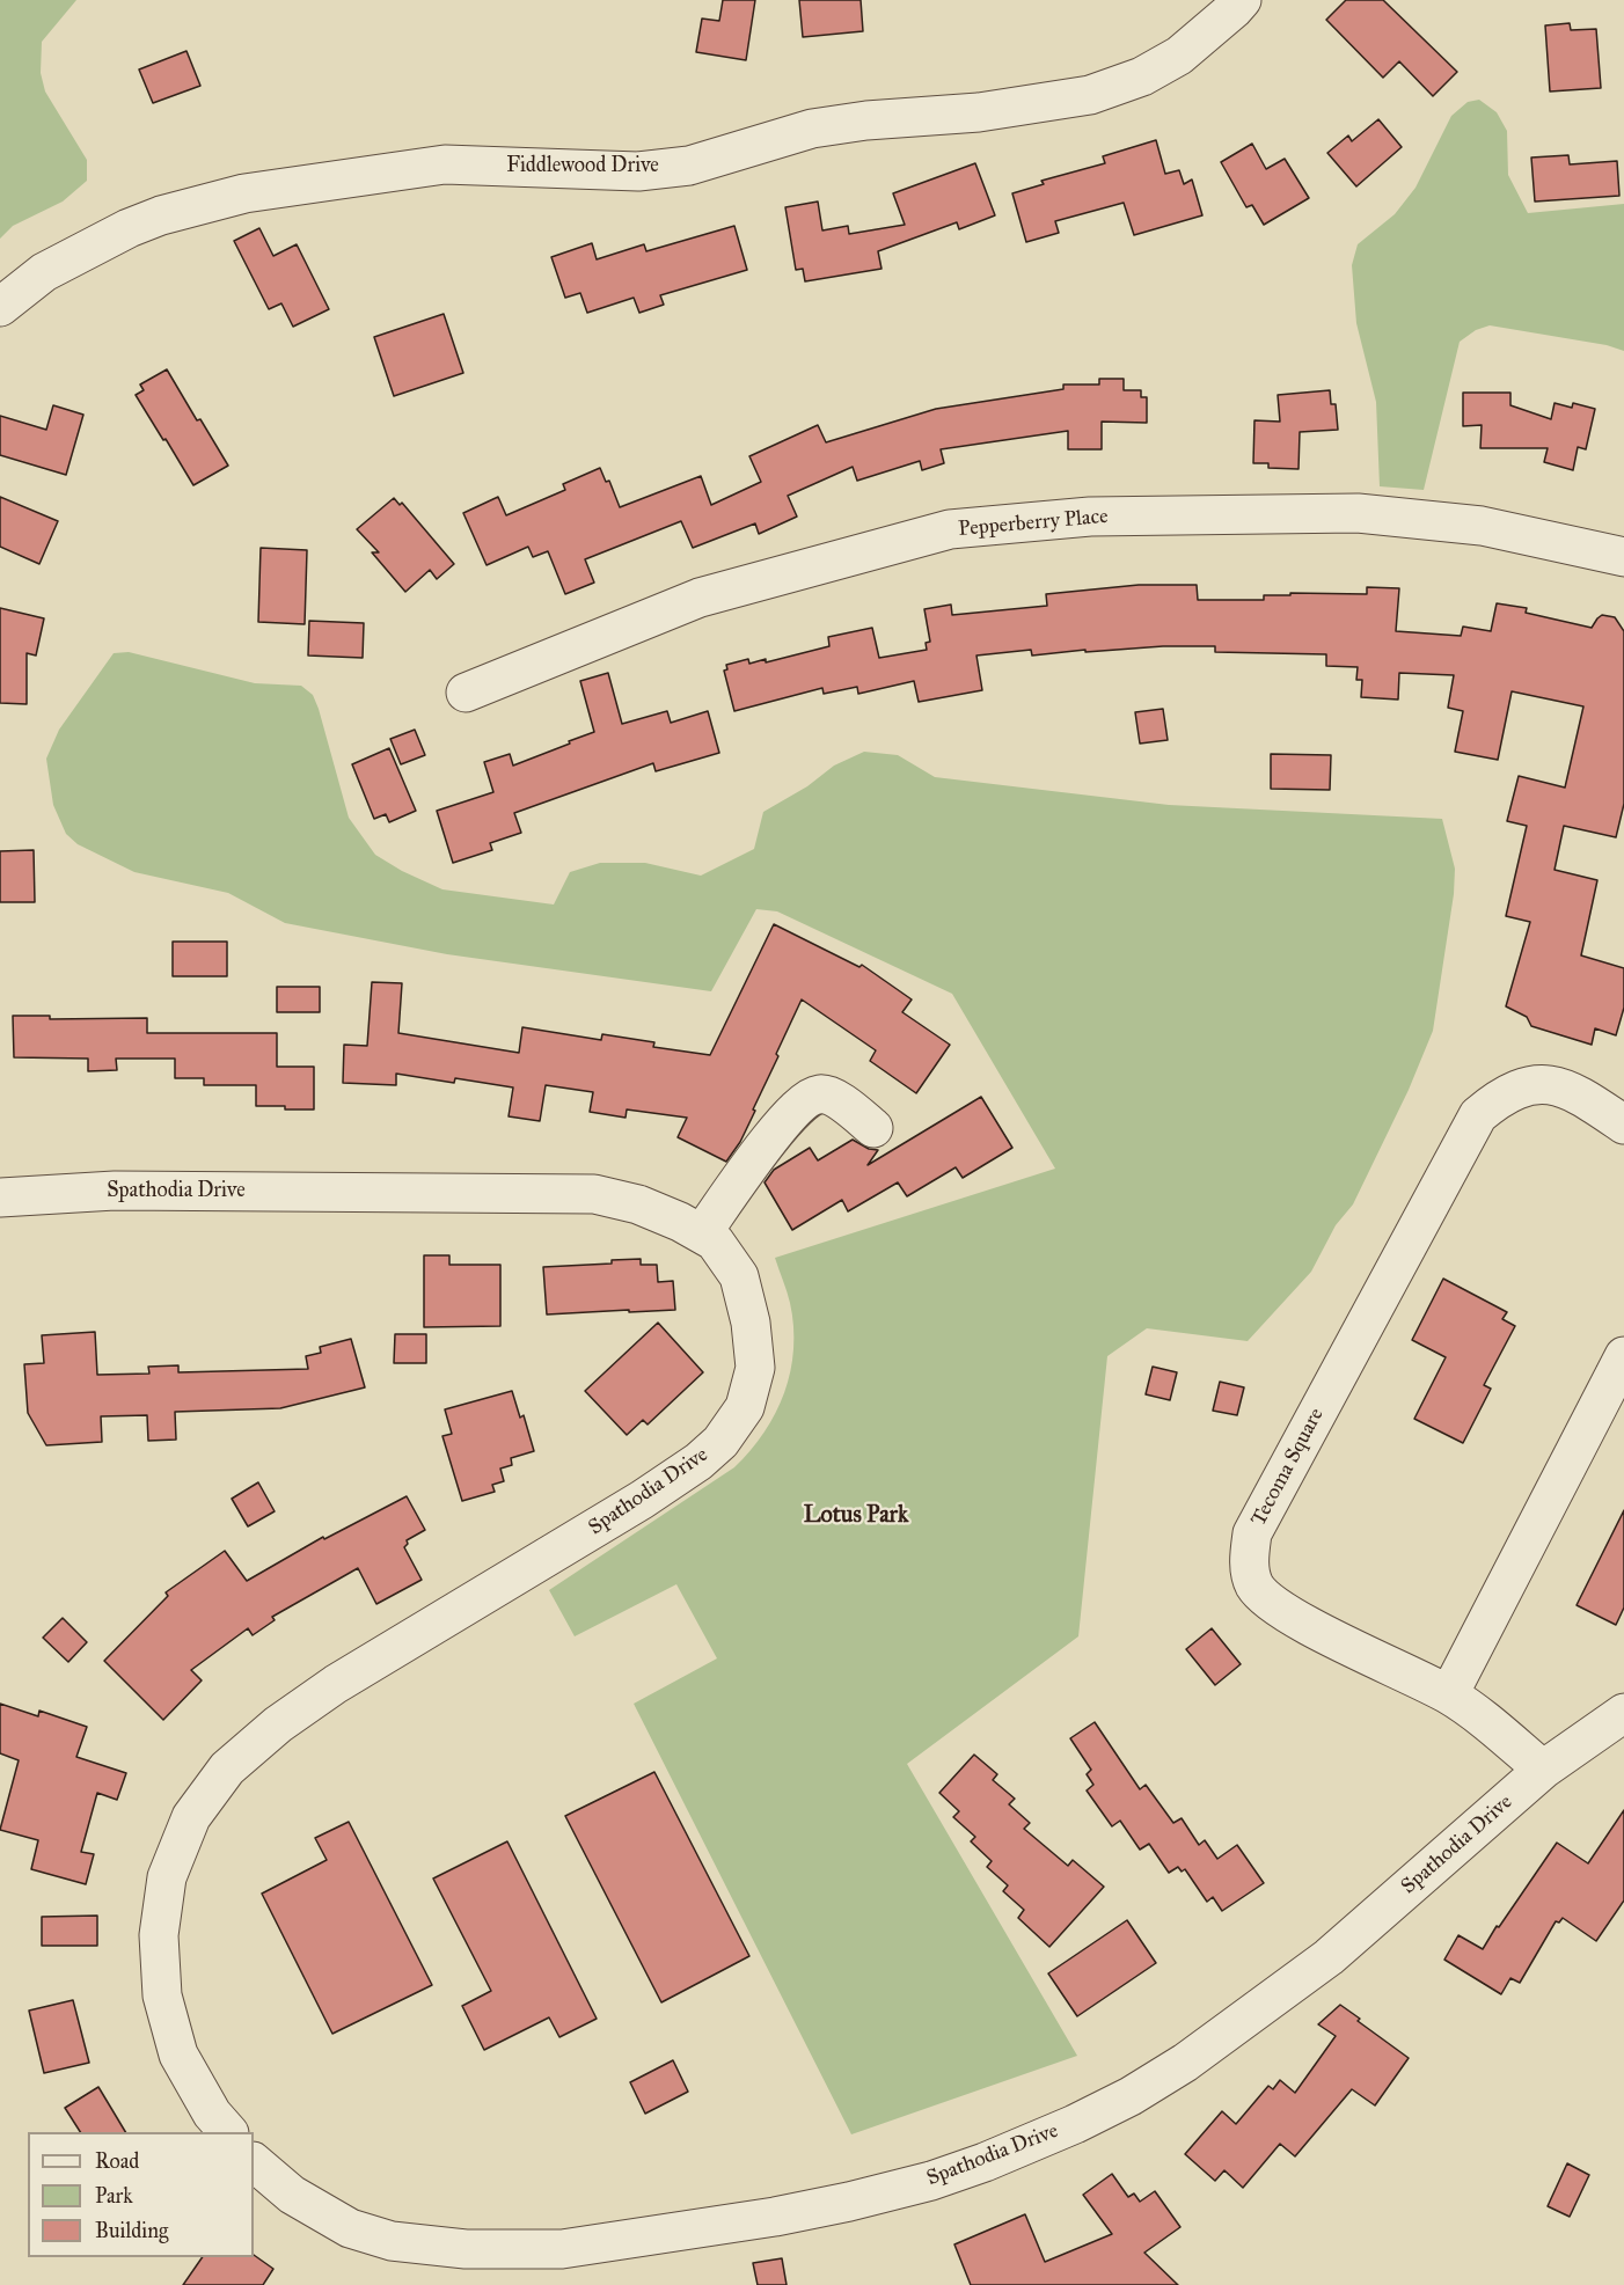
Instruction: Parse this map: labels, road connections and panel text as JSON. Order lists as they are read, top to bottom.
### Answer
{
  "streets": {
    "street": [
      "Fiddlewood Drive",
      "Pepperberry Place",
      "Spathodia Drive",
      "Tecoma Square"
    ]
  },
  "crossings": [
    ["Spathodia Drive", "Tecoma Square"]
  ],
  "districts": ["Lotus Park"],
  "legend": ["Road", "Park", "Building"]
}
